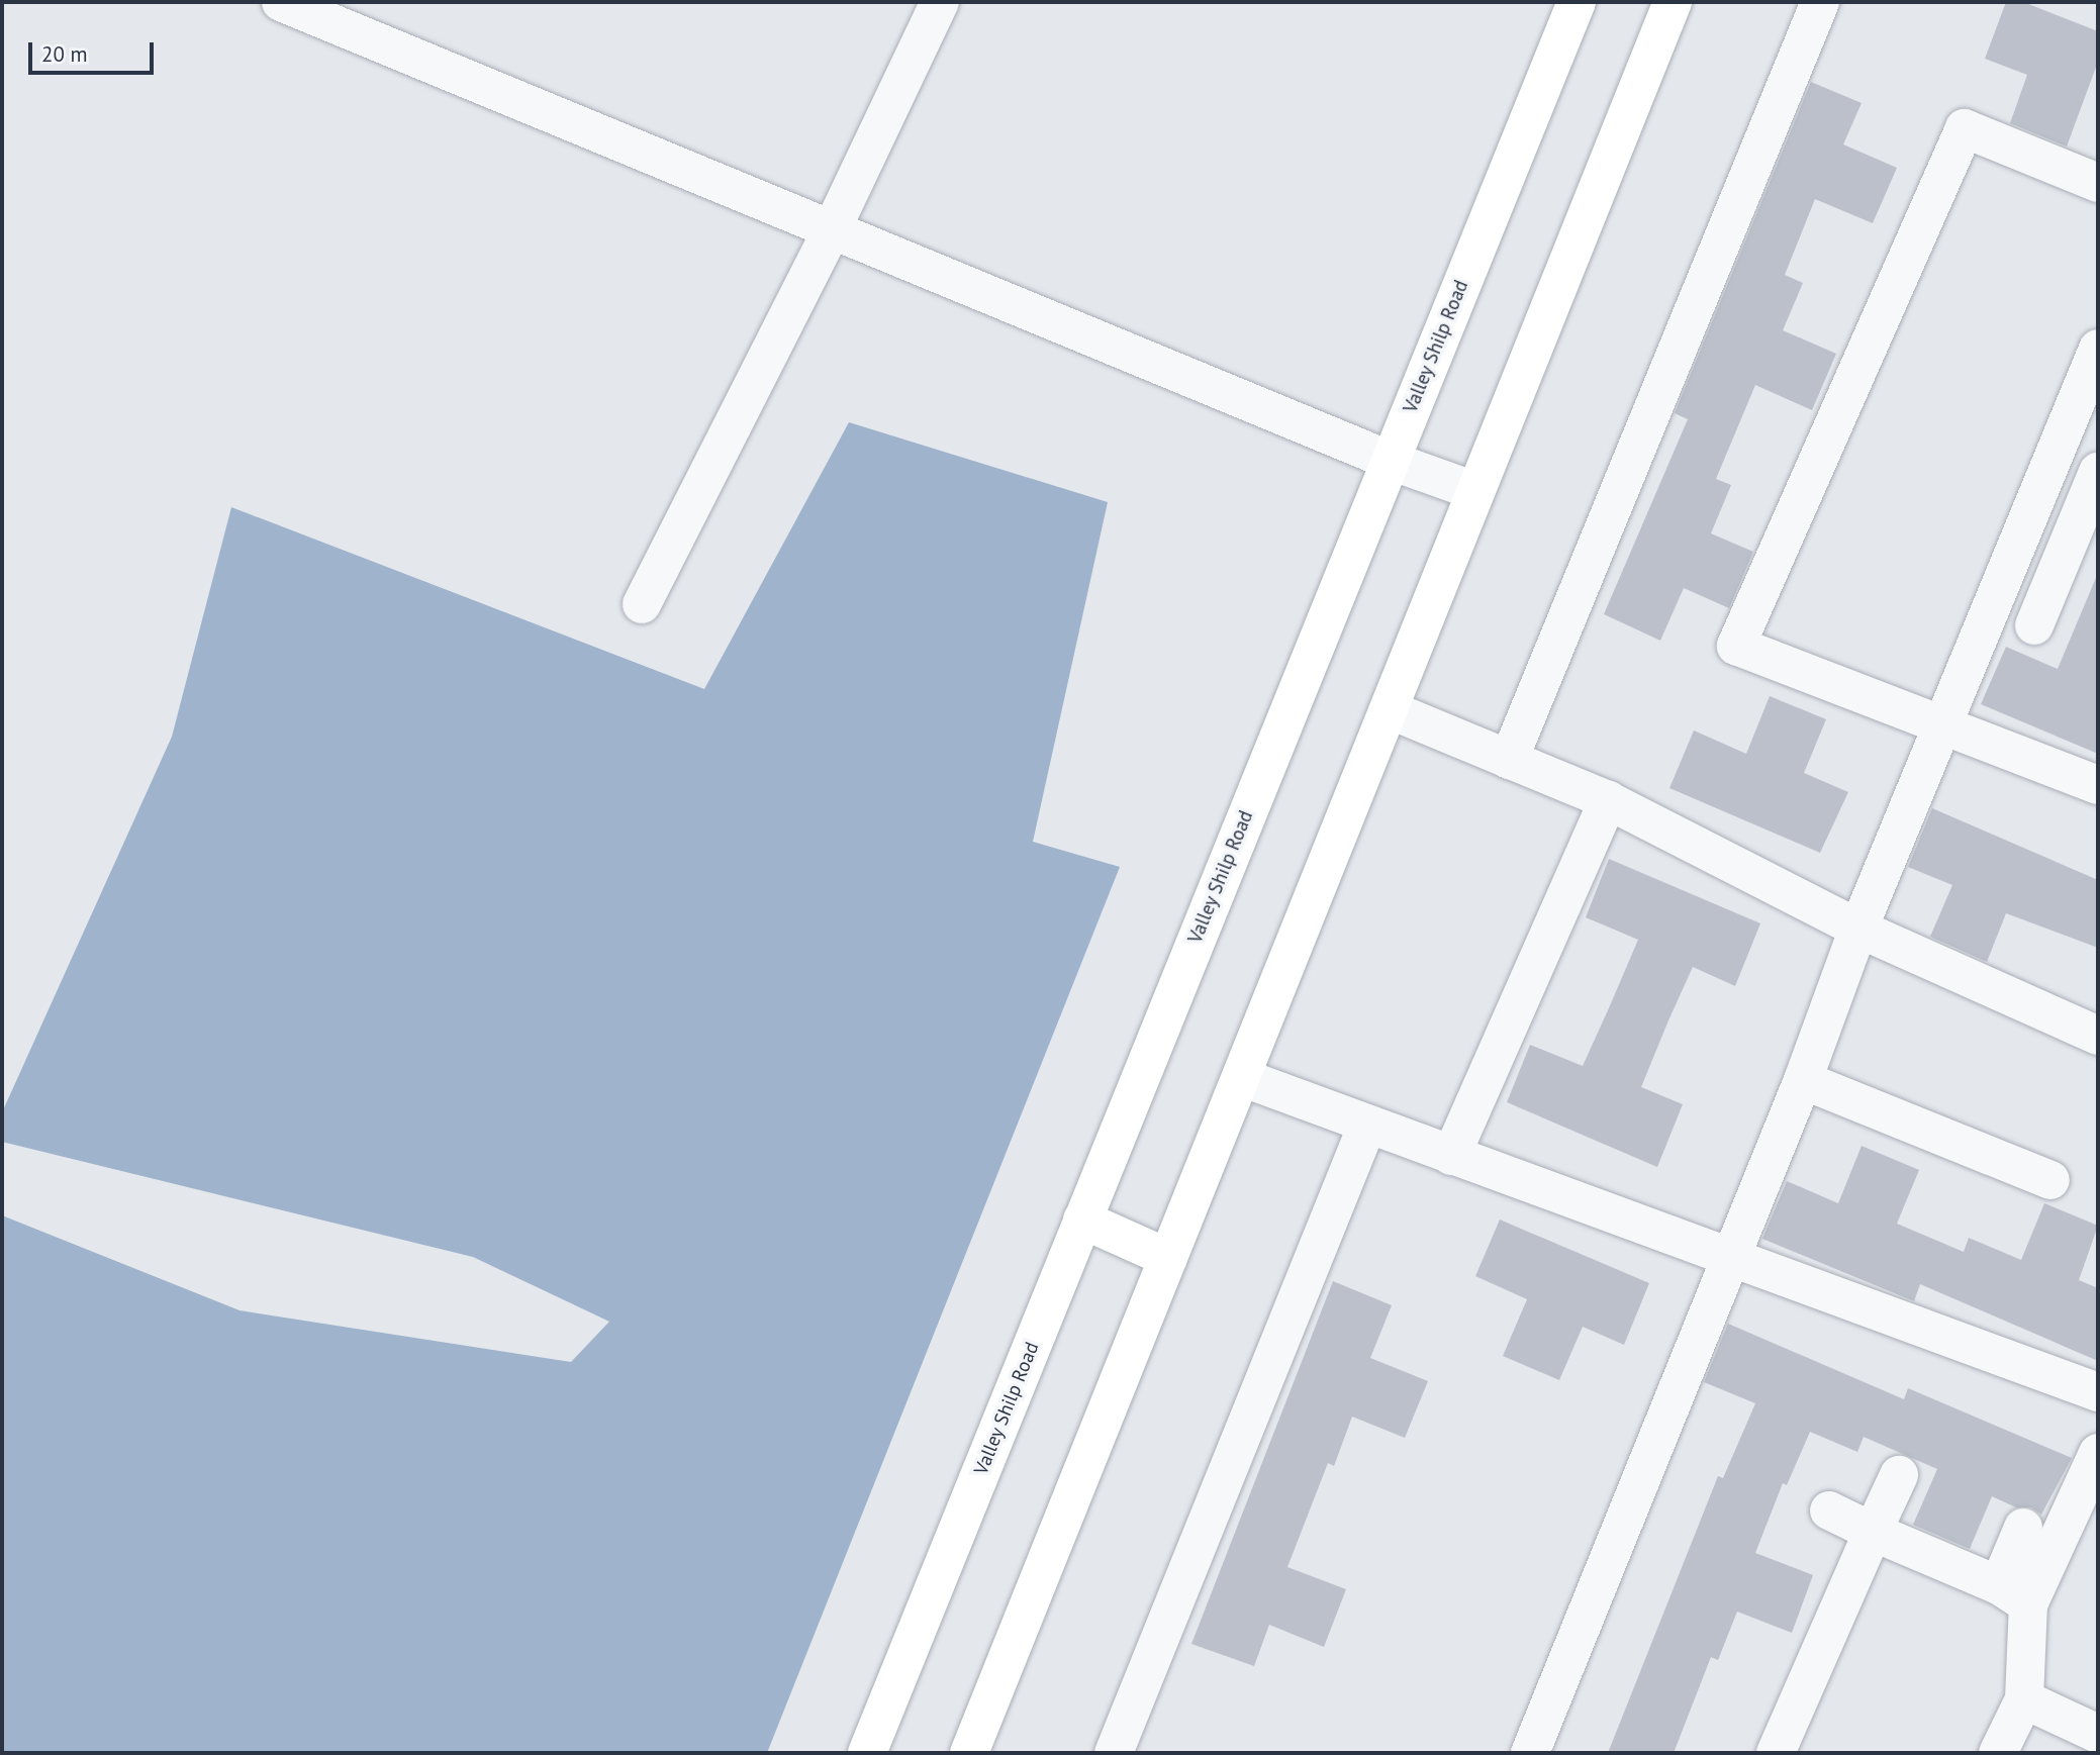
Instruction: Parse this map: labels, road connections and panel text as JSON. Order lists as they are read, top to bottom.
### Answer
{
  "streets": {
    "street": ["Valley Shilp Road"]
  },
  "scale_bar": "20 m"
}
